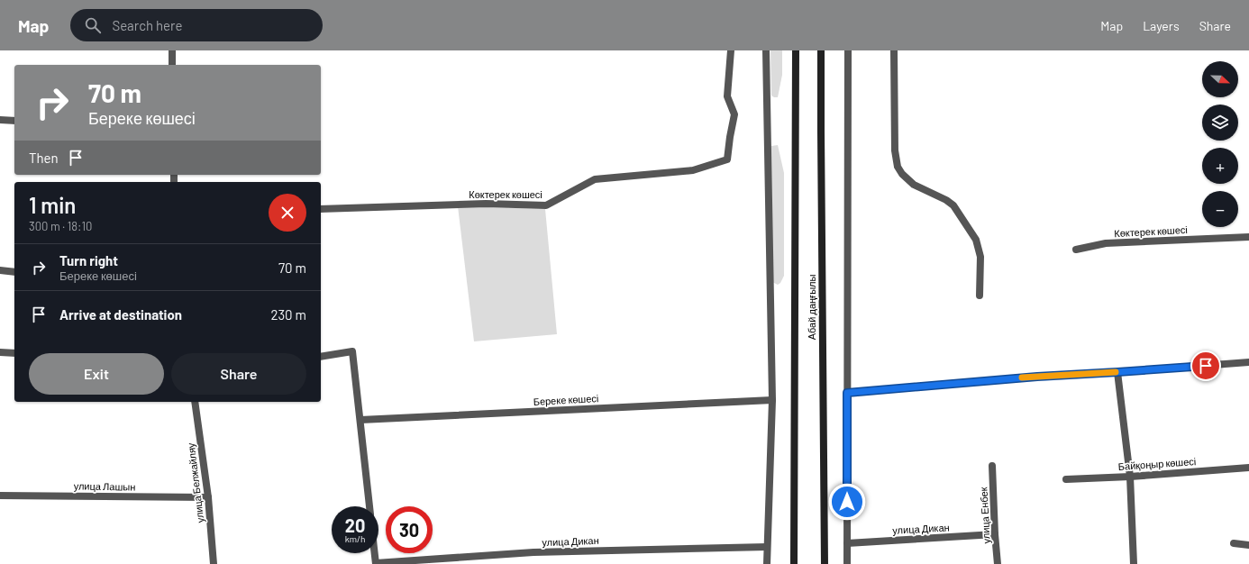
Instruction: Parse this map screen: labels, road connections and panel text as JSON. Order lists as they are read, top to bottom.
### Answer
{
  "streets": {
    "main road": ["Абай даңғылы"],
    "street": [
      "Көктерек көшесі",
      "Береке көшесі",
      "Байқоңыр көшесі",
      "улица Белжайляу",
      "улица Лашын",
      "улица Енбек",
      "улица Дикан"
    ]
  },
  "crossings": [
    ["Береке көшесі", "улица Дикан"],
    ["улица Белжайляу", "улица Лашын"],
    ["улица Енбек", "улица Дикан"]
  ],
  "north": "right",
  "page": {
    "header": "Map",
    "search": "Search here",
    "nav": ["Map", "Layers", "Share"],
    "map_buttons": ["+", "−"],
    "turn": ["70 m", "Береке көшесі"],
    "then": "Then",
    "heading": ["1 min", "300 m · 18:10"],
    "list": [
      {
        "name": "Turn right",
        "note": "Береке көшесі",
        "value": "70 m"
      },
      {
        "name": "Arrive at destination",
        "value": "230 m"
      }
    ],
    "buttons": ["Exit", "Share"],
    "speed": "20 km/h",
    "limit": "30"
  }
}
